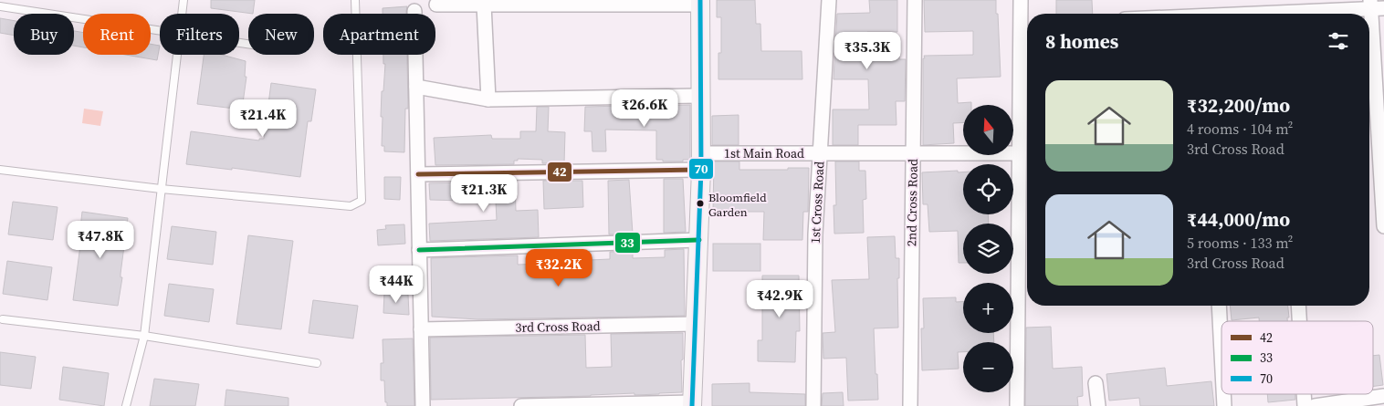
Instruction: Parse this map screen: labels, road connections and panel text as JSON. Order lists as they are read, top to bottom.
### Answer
{
  "streets": {
    "street": [
      "1st Main Road",
      "1st Cross Road",
      "2nd Cross Road",
      "3rd Cross Road"
    ]
  },
  "crossings": [
    ["1st Main Road", "1st Cross Road"],
    ["1st Main Road", "2nd Cross Road"]
  ],
  "places": ["Bloomfield Garden"],
  "lines": ["transit line 70", "transit line 42", "transit line 33"],
  "legend": ["42", "33", "70"],
  "north": "top",
  "page": {
    "chip": [
      "Buy",
      "Rent",
      "Filters",
      "New",
      "Apartment"
    ],
    "heading": "8 homes",
    "price": [
      "₹35.3K",
      "₹26.6K",
      "₹21.4K",
      "₹21.3K",
      "₹47.8K",
      "₹32.2K",
      "₹44K",
      "₹42.9K"
    ],
    "list": [
      {
        "name": "₹32,200/mo",
        "note": "4 rooms · 104 m² · 3rd Cross Road"
      },
      {
        "name": "₹44,000/mo",
        "note": "5 rooms · 133 m² · 3rd Cross Road"
      }
    ],
    "map_buttons": ["+", "−"]
  }
}
